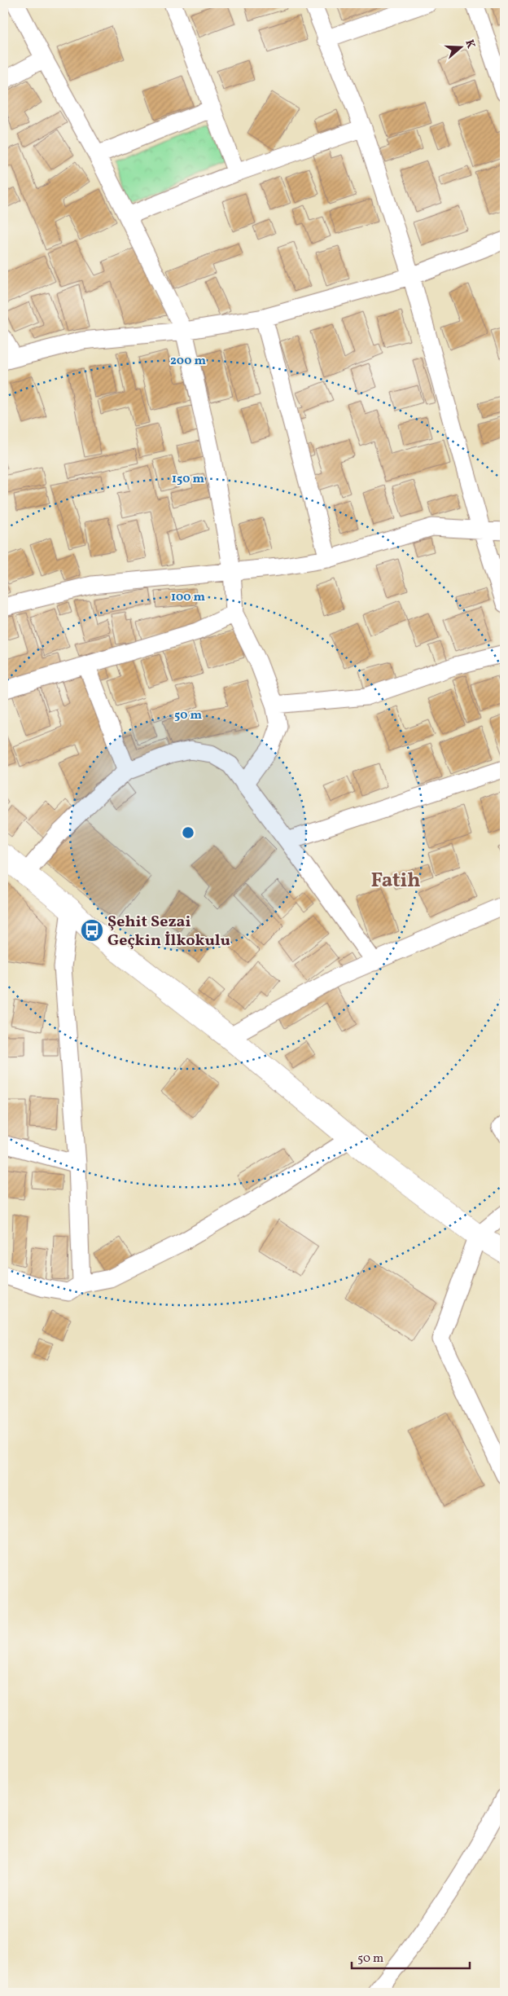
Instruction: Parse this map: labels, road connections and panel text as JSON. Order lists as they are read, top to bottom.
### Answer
{
  "districts": ["Fatih"],
  "places": {
    "bus stop": ["Şehit Sezai Geçkin İlkokulu"]
  },
  "scale_bar": "50 m",
  "north": "right",
  "rings": [
    "200 m",
    "150 m",
    "100 m",
    "50 m"
  ]
}
